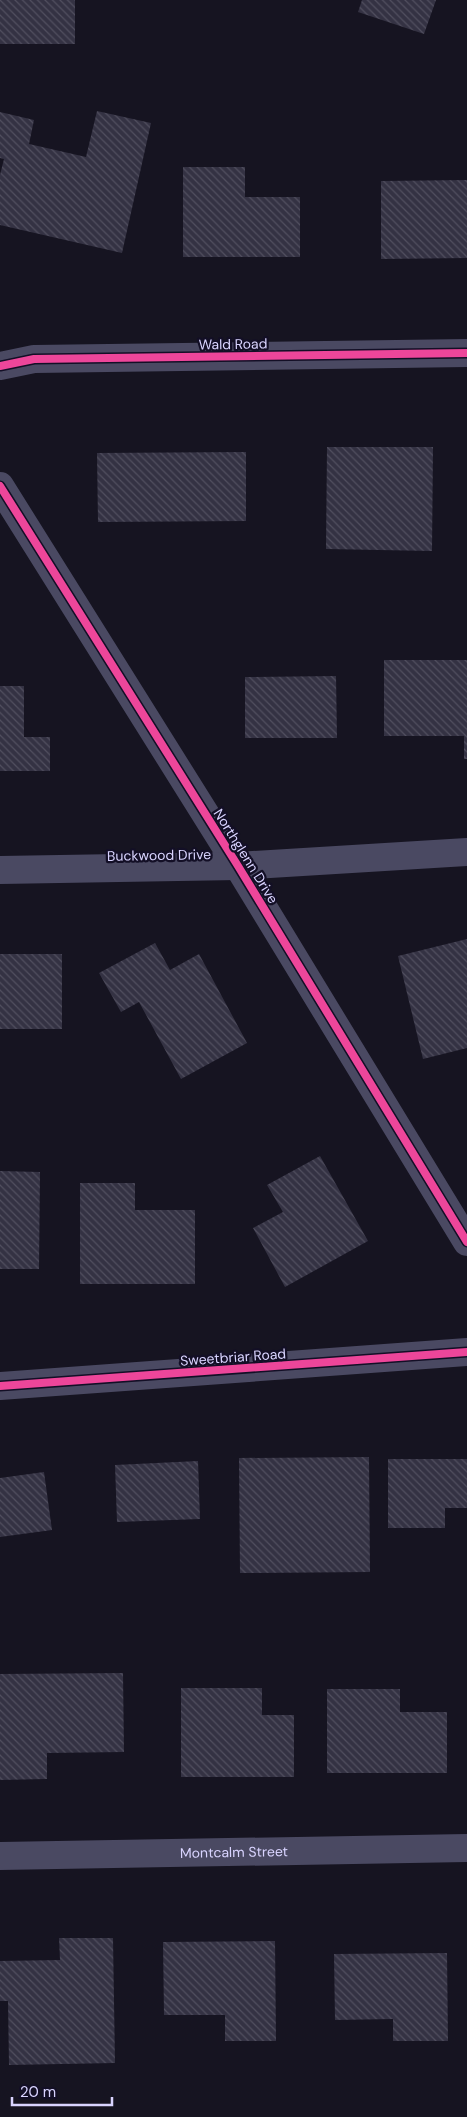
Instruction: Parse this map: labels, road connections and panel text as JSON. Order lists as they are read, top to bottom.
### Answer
{
  "streets": {
    "street": [
      "Wald Road",
      "Buckwood Drive",
      "Northglenn Drive",
      "Sweetbriar Road",
      "Montcalm Street"
    ]
  },
  "crossings": [
    ["Buckwood Drive", "Northglenn Drive"]
  ],
  "scale_bar": "20 m"
}
